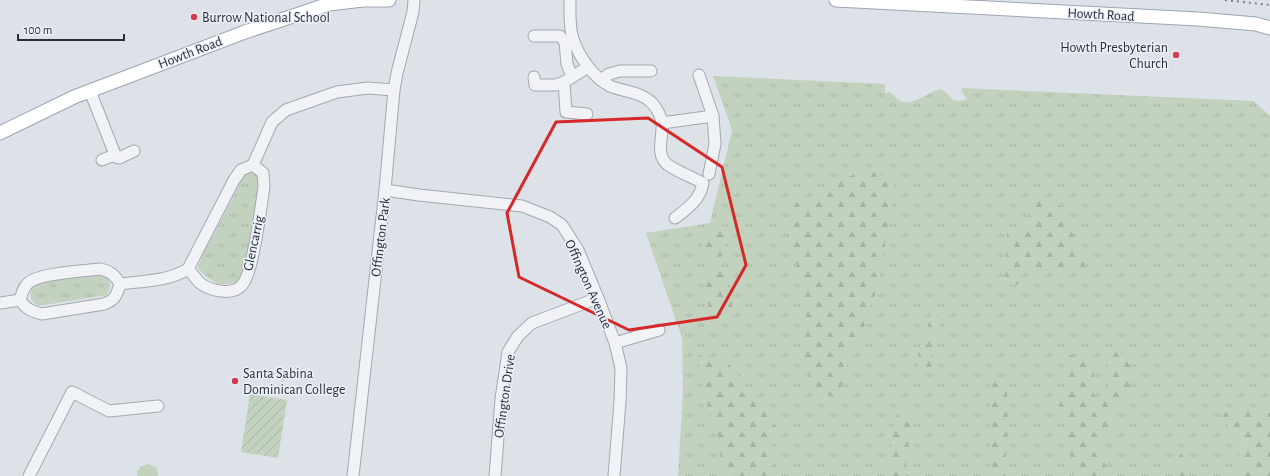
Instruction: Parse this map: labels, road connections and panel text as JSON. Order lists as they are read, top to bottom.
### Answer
{
  "streets": {
    "main road": ["Howth Road"],
    "street": [
      "Offington Park",
      "Glencarrig",
      "Offington Avenue",
      "Offington Drive"
    ]
  },
  "crossings": [
    ["Offington Park", "Offington Avenue"],
    ["Offington Avenue", "Offington Drive"]
  ],
  "places": ["Burrow National School", "Howth Presbyterian Church", "Santa Sabina Dominican College"],
  "scale_bar": "100 m"
}
